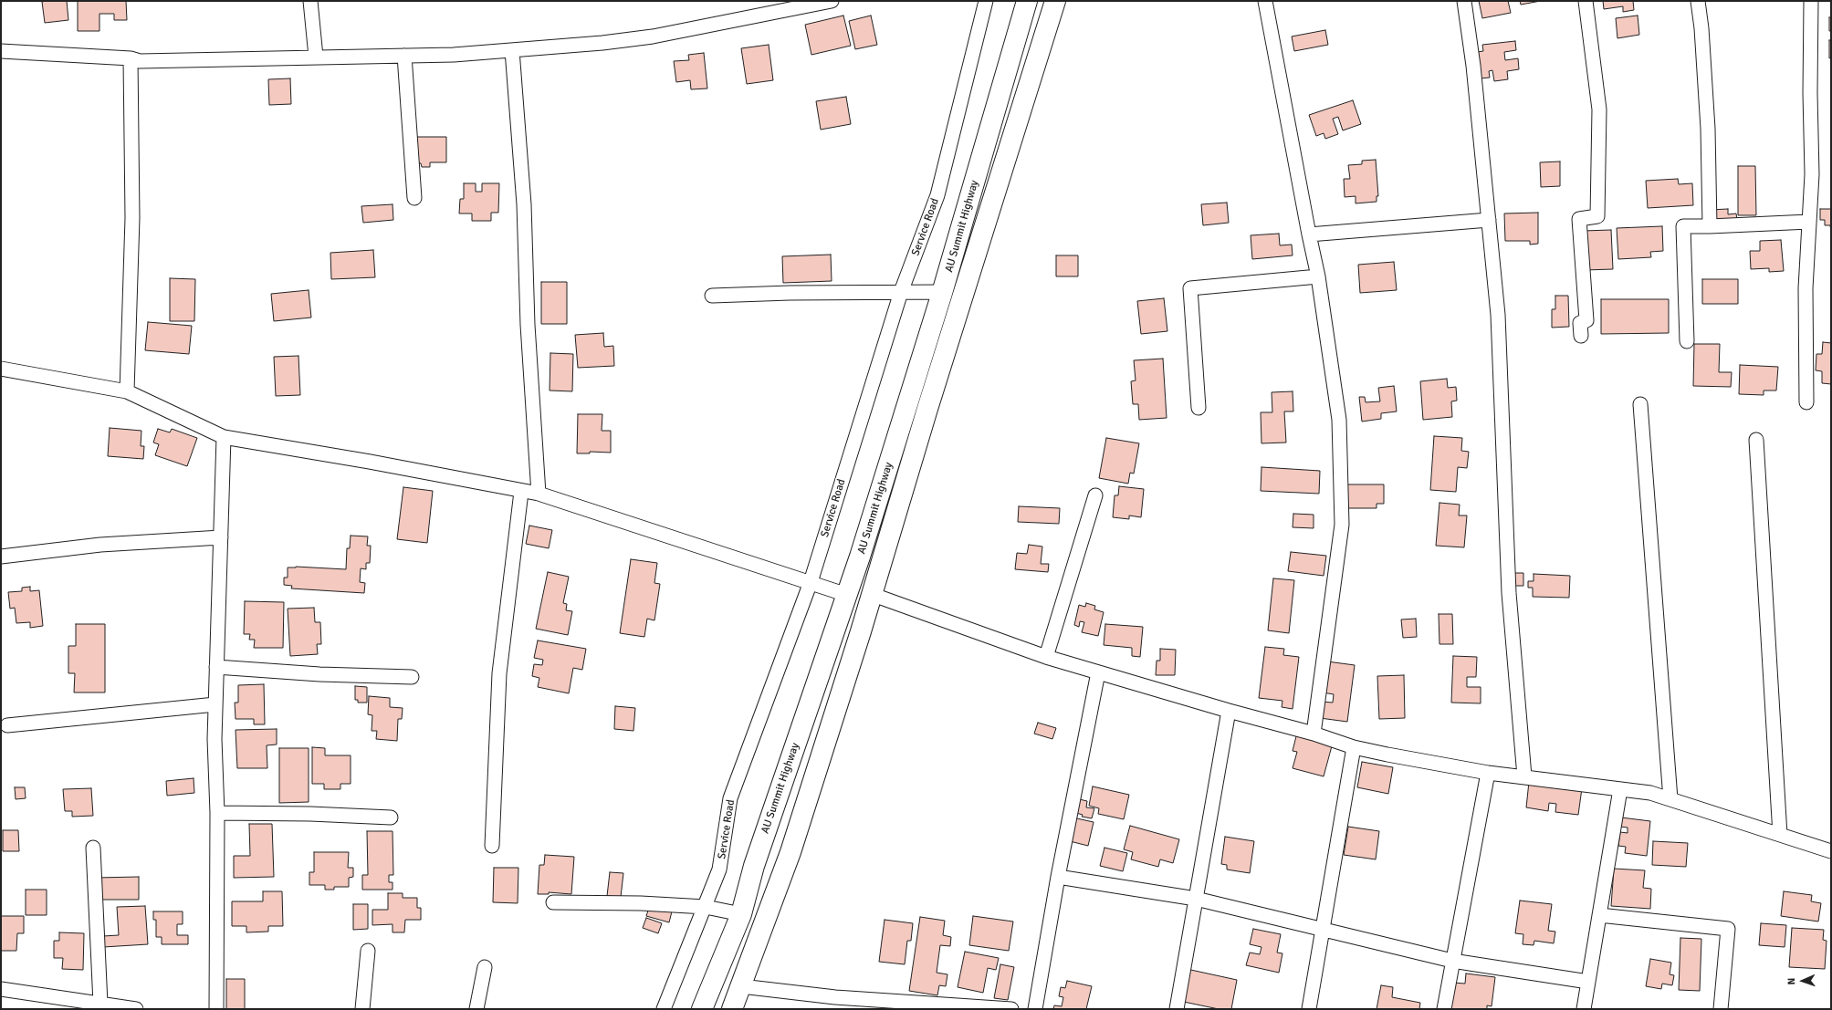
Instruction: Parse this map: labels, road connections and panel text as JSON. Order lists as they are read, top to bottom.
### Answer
{
  "streets": {
    "main road": ["AU Summit Highway"],
    "street": ["Service Road"]
  },
  "north": "left"
}
